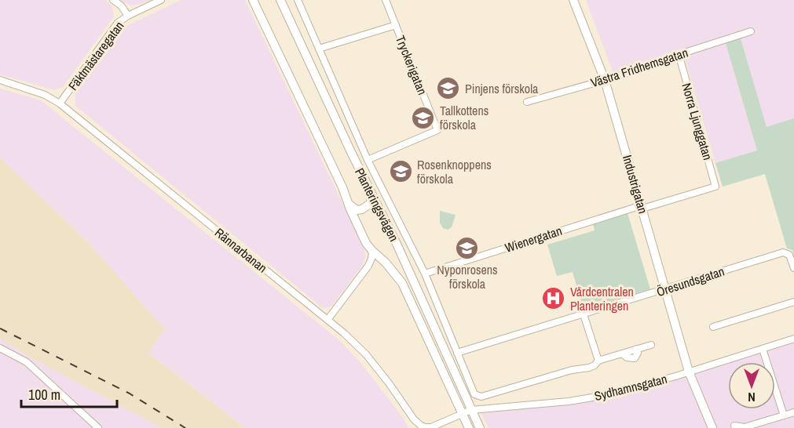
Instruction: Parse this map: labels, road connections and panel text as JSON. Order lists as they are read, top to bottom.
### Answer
{
  "streets": {
    "main road": ["Industrigatan", "Planteringsvägen"],
    "street": [
      "Fäktmästaregatan",
      "Tryckerigatan",
      "Västra Fridhemsgatan",
      "Norra Ljunggatan",
      "Wienergatan",
      "Rännarbanan",
      "Öresundsgatan",
      "Sydhamnsgatan"
    ]
  },
  "crossings": [
    ["Fäktmästaregatan", "Rännarbanan"],
    ["Tryckerigatan", "Planteringsvägen"],
    ["Västra Fridhemsgatan", "Norra Ljunggatan"],
    ["Västra Fridhemsgatan", "Industrigatan"],
    ["Norra Ljunggatan", "Wienergatan"],
    ["Industrigatan", "Wienergatan"],
    ["Industrigatan", "Öresundsgatan"],
    ["Industrigatan", "Sydhamnsgatan"],
    ["Planteringsvägen", "Wienergatan"],
    ["Planteringsvägen", "Rännarbanan"],
    ["Planteringsvägen", "Öresundsgatan"],
    ["Planteringsvägen", "Sydhamnsgatan"],
    ["Rännarbanan", "Sydhamnsgatan"]
  ],
  "places": {
    "school or university": [
      "Pinjens förskola",
      "Tallkottens förskola",
      "Rosenknoppens förskola",
      "Nyponrosens förskola"
    ],
    "hospital": ["Vårdcentralen Planteringen"]
  },
  "scale_bar": "100 m",
  "north": "bottom"
}
